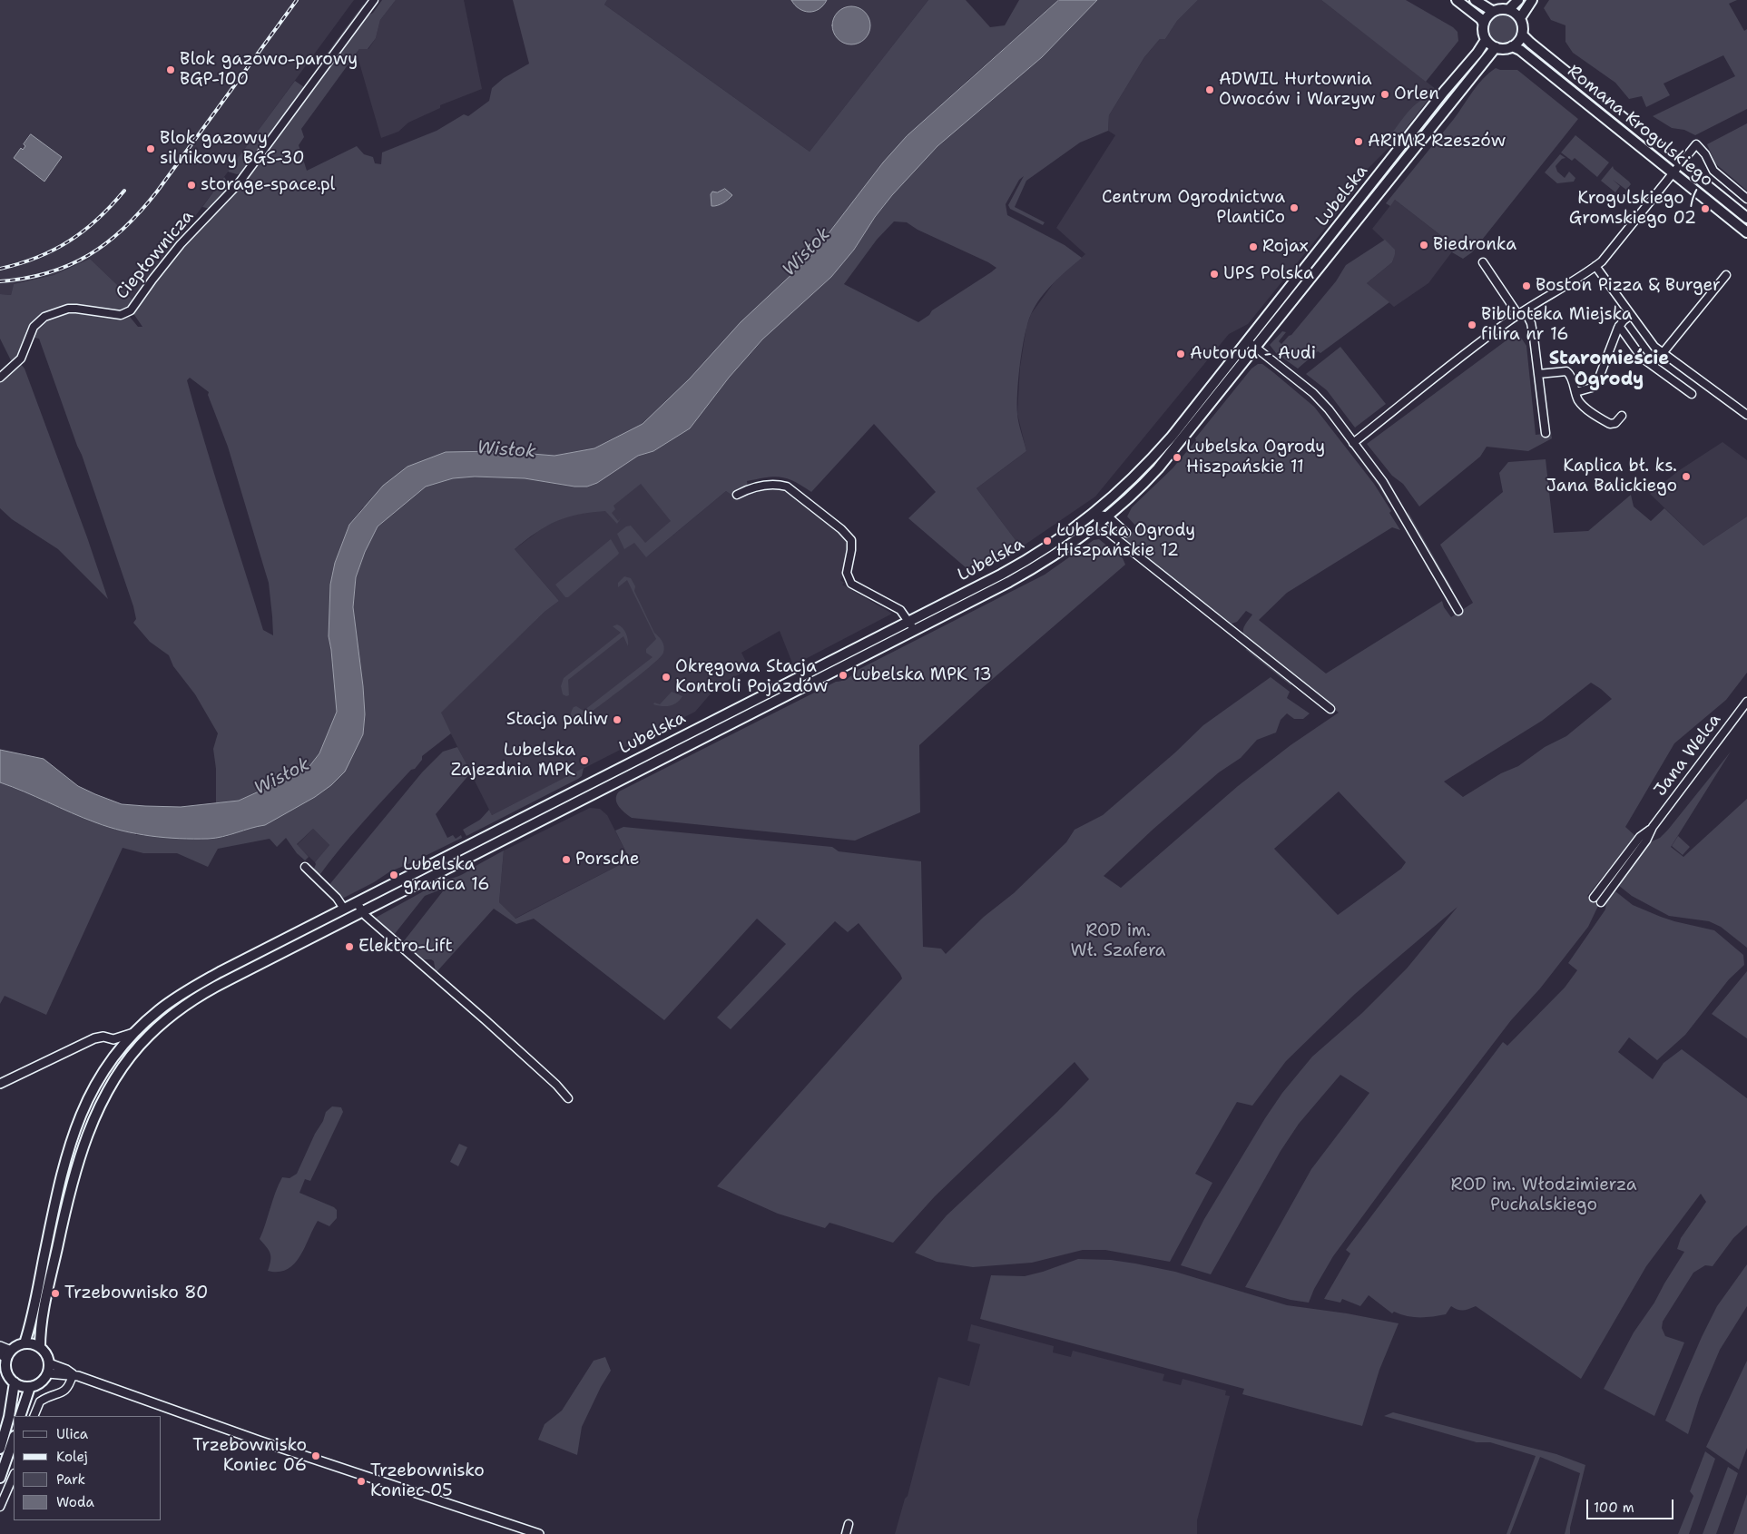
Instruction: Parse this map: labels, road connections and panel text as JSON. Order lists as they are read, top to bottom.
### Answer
{
  "streets": {
    "main road": ["Romana Krogulskiego", "Lubelska"],
    "street": ["Ciepłownicza", "Jana Welca"]
  },
  "crossings": [
    ["Romana Krogulskiego", "Lubelska"]
  ],
  "districts": ["Staromieście Ogrody"],
  "water": ["Wisłok"],
  "parks": ["ROD im. Wł. Szafera", "ROD im. Włodzimierza Puchalskiego"],
  "places": [
    "Blok gazowo-parowy BGP-100",
    "ADWIL Hurtownia Owoców i Warzyw",
    "Orlen",
    "ARiMR Rzeszów",
    "Blok gazowy silnikowy BGS-30",
    "storage-space.pl",
    "Centrum Ogrodnictwa PlantiCo",
    "Krogulskiego / Gromskiego 02",
    "Biedronka",
    "Rojax",
    "UPS Polska",
    "Boston Pizza & Burger",
    "Biblioteka Miejska filira nr 16",
    "Autorud - Audi",
    "Lubelska Ogrody Hiszpańskie 11",
    "Kaplica bł. ks. Jana Balickiego",
    "Lubelska Ogrody Hiszpańskie 12",
    "Lubelska MPK 13",
    "Okręgowa Stacja Kontroli Pojazdów",
    "Stacja paliw",
    "Lubelska Zajezdnia MPK",
    "Porsche",
    "Lubelska granica 16",
    "Elektro-Lift",
    "Trzebownisko 80",
    "Trzebownisko Koniec 06",
    "Trzebownisko Koniec 05"
  ],
  "legend": [
    "Ulica",
    "Kolej",
    "Park",
    "Woda"
  ],
  "scale_bar": "100 m"
}
